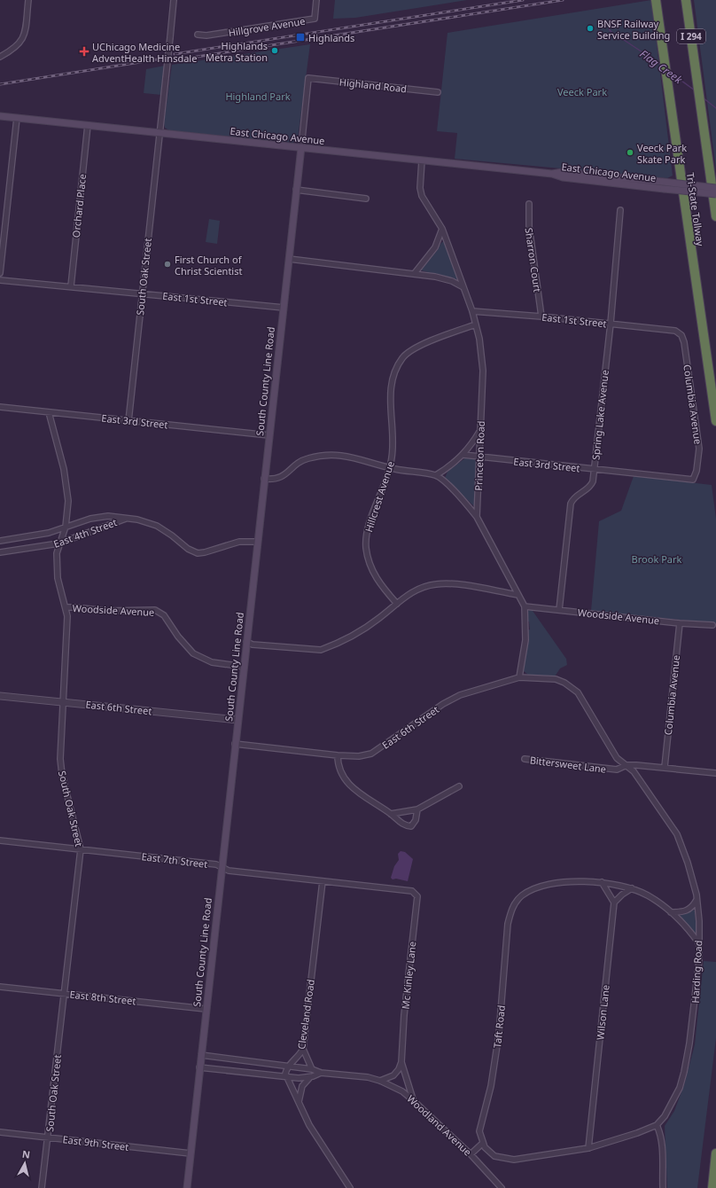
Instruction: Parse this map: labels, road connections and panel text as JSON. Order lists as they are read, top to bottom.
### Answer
{
  "streets": {
    "highway": ["I 294", "Tri-State Tollway"],
    "main road": ["East Chicago Avenue", "South County Line Road"],
    "street": [
      "Hillgrove Avenue",
      "Highland Road",
      "Orchard Place",
      "Sharron Court",
      "South Oak Street",
      "East 1st Street",
      "Columbia Avenue",
      "Spring Lake Avenue",
      "East 3rd Street",
      "Princeton Road",
      "Hillcrest Avenue",
      "East 4th Street",
      "Woodside Avenue",
      "East 6th Street",
      "Bittersweet Lane",
      "East 7th Street",
      "Harding Road",
      "Mc Kinley Lane",
      "East 8th Street",
      "Wilson Lane",
      "Cleveland Road",
      "Taft Road",
      "Woodland Avenue",
      "East 9th Street"
    ]
  },
  "crossings": [
    ["Highland Road", "East Chicago Avenue"],
    ["Highland Road", "South County Line Road"],
    ["East Chicago Avenue", "Orchard Place"],
    ["East Chicago Avenue", "South Oak Street"],
    ["East Chicago Avenue", "South County Line Road"],
    ["East Chicago Avenue", "Princeton Road"],
    ["Orchard Place", "East 1st Street"],
    ["Sharron Court", "East 1st Street"],
    ["South Oak Street", "East 1st Street"],
    ["South Oak Street", "East 3rd Street"],
    ["South Oak Street", "East 4th Street"],
    ["South Oak Street", "Woodside Avenue"],
    ["South Oak Street", "East 6th Street"],
    ["South Oak Street", "East 7th Street"],
    ["South Oak Street", "East 8th Street"],
    ["South Oak Street", "East 9th Street"],
    ["East 1st Street", "South County Line Road"],
    ["East 1st Street", "Columbia Avenue"],
    ["East 1st Street", "Spring Lake Avenue"],
    ["East 1st Street", "Princeton Road"],
    ["South County Line Road", "East 3rd Street"],
    ["South County Line Road", "East 4th Street"],
    ["South County Line Road", "Woodside Avenue"],
    ["South County Line Road", "East 6th Street"],
    ["South County Line Road", "East 7th Street"],
    ["South County Line Road", "East 8th Street"],
    ["South County Line Road", "Woodland Avenue"],
    ["South County Line Road", "East 9th Street"],
    ["Columbia Avenue", "East 3rd Street"],
    ["Columbia Avenue", "Woodside Avenue"],
    ["Columbia Avenue", "Bittersweet Lane"],
    ["Spring Lake Avenue", "East 3rd Street"],
    ["Spring Lake Avenue", "Woodside Avenue"],
    ["East 3rd Street", "Princeton Road"],
    ["Princeton Road", "Hillcrest Avenue"],
    ["East 6th Street", "Bittersweet Lane"],
    ["East 6th Street", "Harding Road"],
    ["Bittersweet Lane", "Harding Road"],
    ["East 7th Street", "Mc Kinley Lane"],
    ["East 7th Street", "Cleveland Road"],
    ["Mc Kinley Lane", "Woodland Avenue"],
    ["Cleveland Road", "Woodland Avenue"]
  ],
  "water": ["Flag Creek"],
  "parks": ["Veeck Park", "Highland Park", "Brook Park"],
  "places": {
    "other": [
      "BNSF Railway Service Building",
      "Highlands Metra Station",
      "Veeck Park Skate Park",
      "First Church of Christ Scientist"
    ],
    "transit": ["Highlands"],
    "health": ["UChicago Medicine AdventHealth Hinsdale"]
  },
  "north": "top"
}
